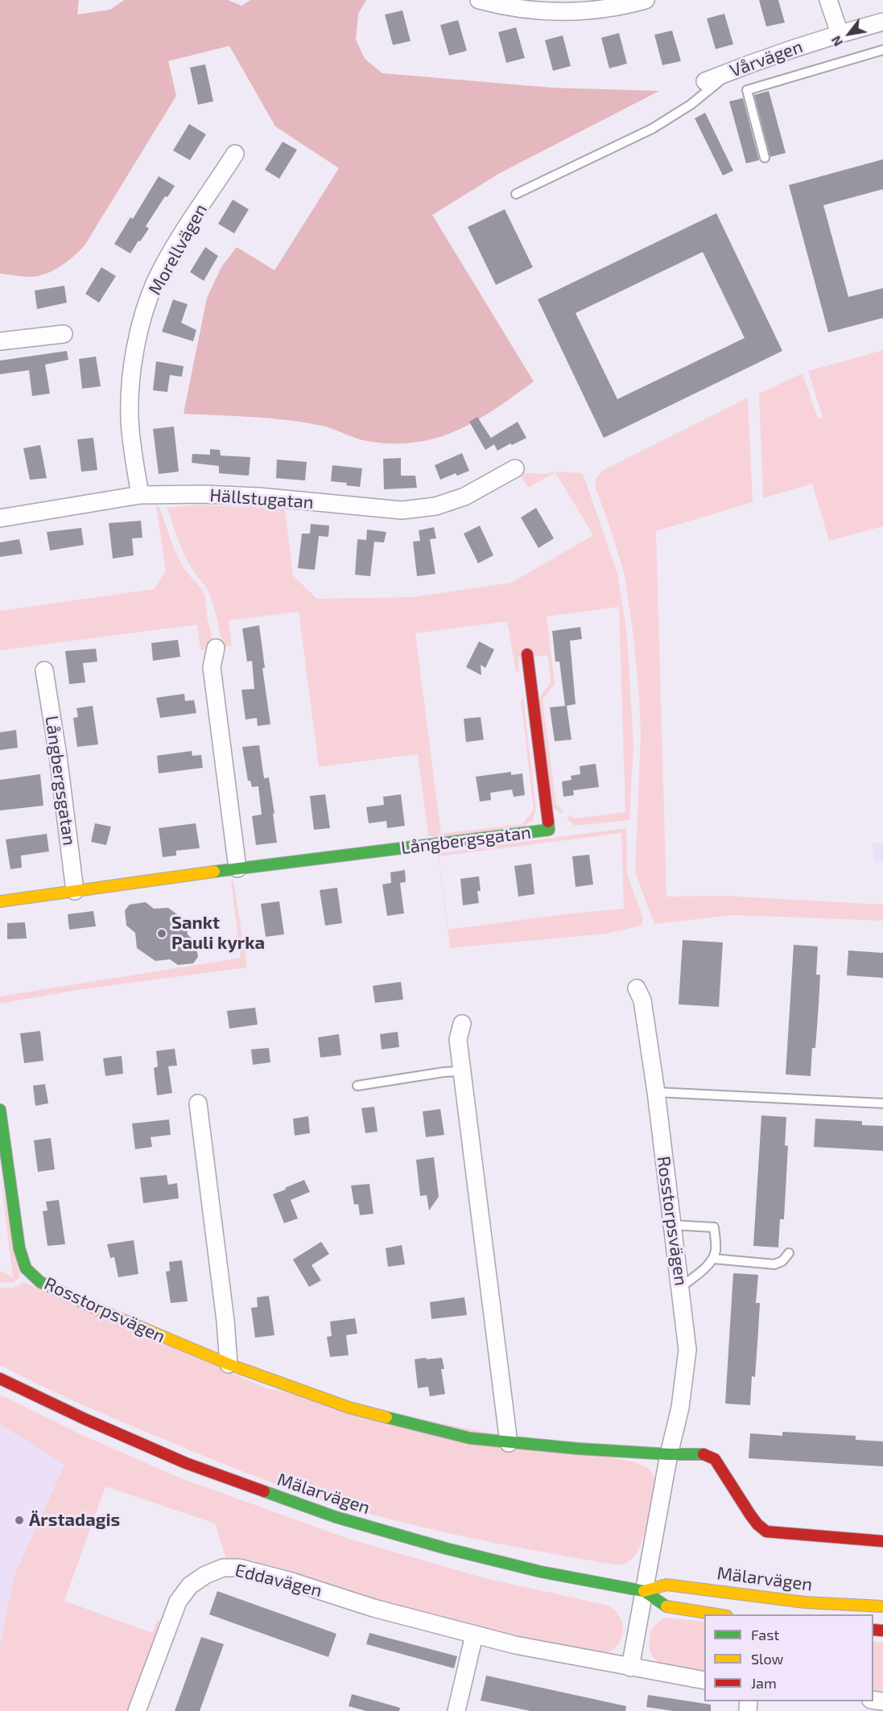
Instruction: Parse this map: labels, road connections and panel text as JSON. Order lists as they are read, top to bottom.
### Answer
{
  "streets": {
    "street": [
      "Vårvägen",
      "Morellvägen",
      "Hällstugatan",
      "Långbergsgatan",
      "Rosstorpsvägen",
      "Mälarvägen",
      "Eddavägen"
    ]
  },
  "crossings": [
    ["Morellvägen", "Hällstugatan"],
    ["Rosstorpsvägen", "Mälarvägen"]
  ],
  "places": ["Sankt Pauli kyrka", "Ärstadagis"],
  "legend": ["Fast", "Slow", "Jam"],
  "north": "bottom left"
}
